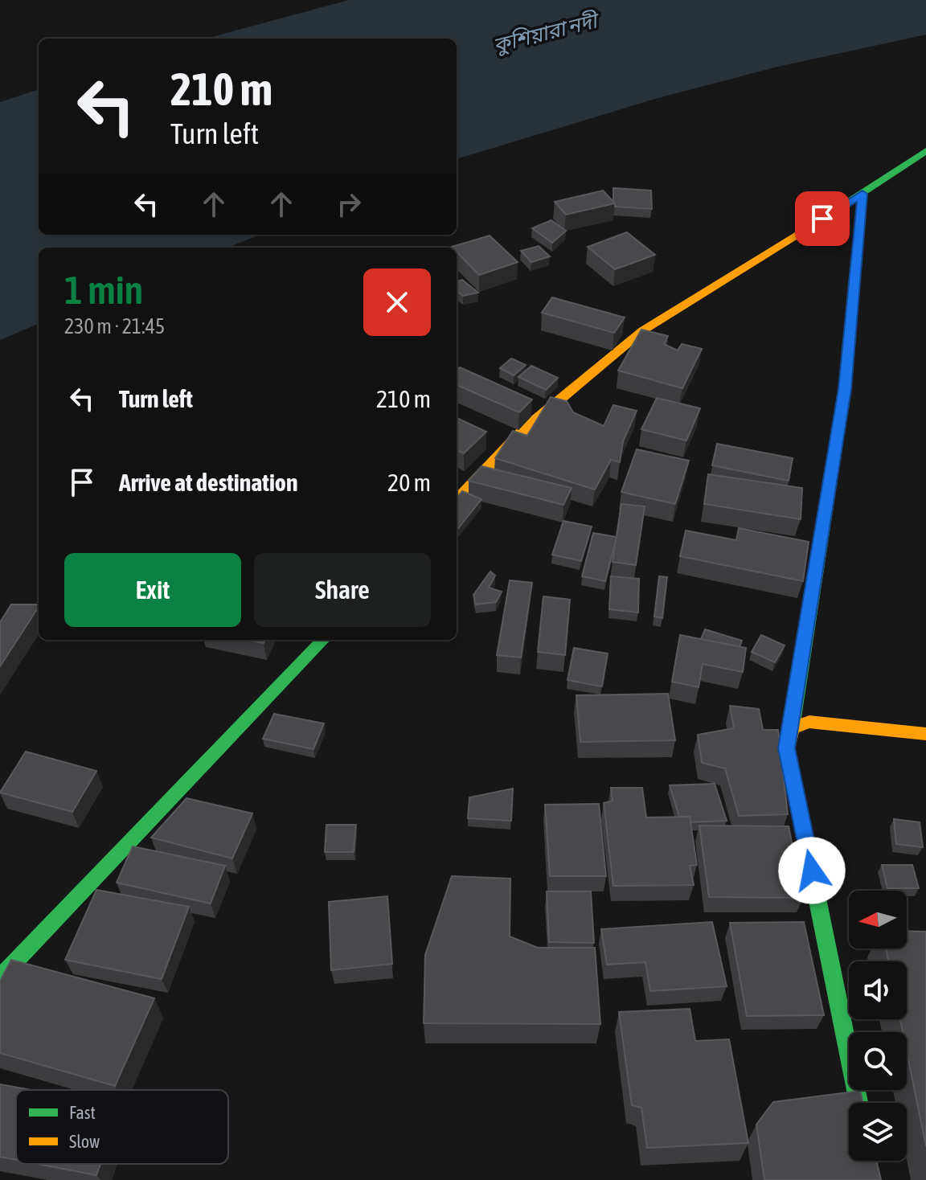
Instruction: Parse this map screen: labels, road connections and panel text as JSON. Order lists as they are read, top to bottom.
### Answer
{
  "water": ["কুশিয়ারা নদী"],
  "legend": ["Fast", "Slow"],
  "north": "left",
  "page": {
    "turn": ["210 m", "Turn left"],
    "heading": ["1 min", "230 m · 21:45"],
    "list": [
      {
        "name": "Turn left",
        "value": "210 m"
      },
      {
        "name": "Arrive at destination",
        "value": "20 m"
      }
    ],
    "buttons": ["Exit", "Share"]
  }
}
